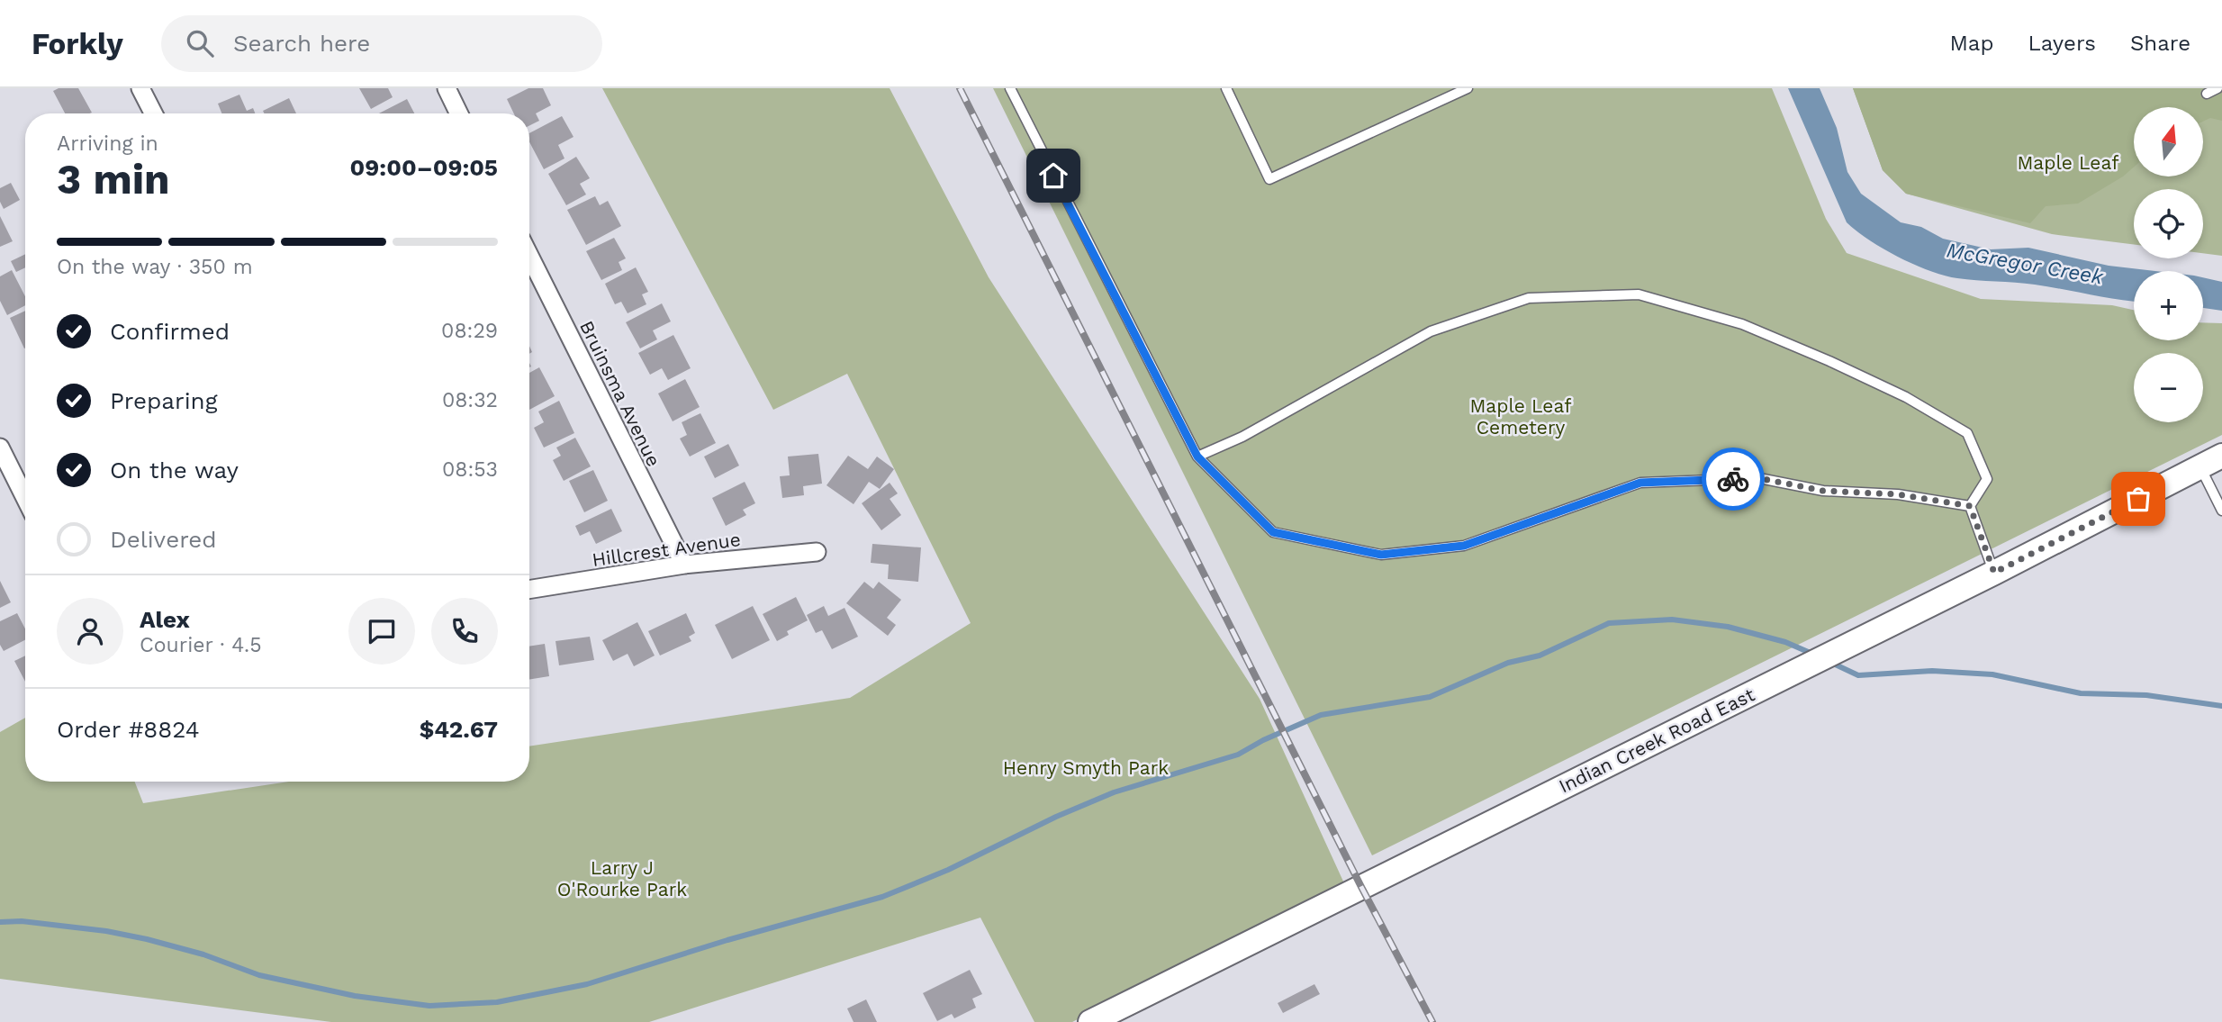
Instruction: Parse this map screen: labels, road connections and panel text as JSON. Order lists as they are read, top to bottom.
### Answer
{
  "streets": {
    "main road": ["Indian Creek Road East"],
    "street": ["Bruinsma Avenue", "Hillcrest Avenue"]
  },
  "crossings": [
    ["Bruinsma Avenue", "Hillcrest Avenue"]
  ],
  "water": ["McGregor Creek"],
  "parks": [
    "Maple Leaf",
    "Maple Leaf Cemetery",
    "Henry Smyth Park",
    "Larry J O'Rourke Park"
  ],
  "north": "top",
  "page": {
    "header": "Forkly",
    "search": "Search here",
    "nav": ["Map", "Layers", "Share"],
    "map_buttons": ["+", "−"],
    "heading": ["3 min", "Arriving in", "09:00–09:05"],
    "panel": [
      "Alex",
      "Courier · 4.5",
      "Order #8824",
      "$42.67"
    ],
    "bar": "On the way · 350 m",
    "list": [
      ["Confirmed", "08:29"],
      ["Preparing", "08:32"],
      ["On the way", "08:53"],
      "Delivered"
    ]
  }
}
